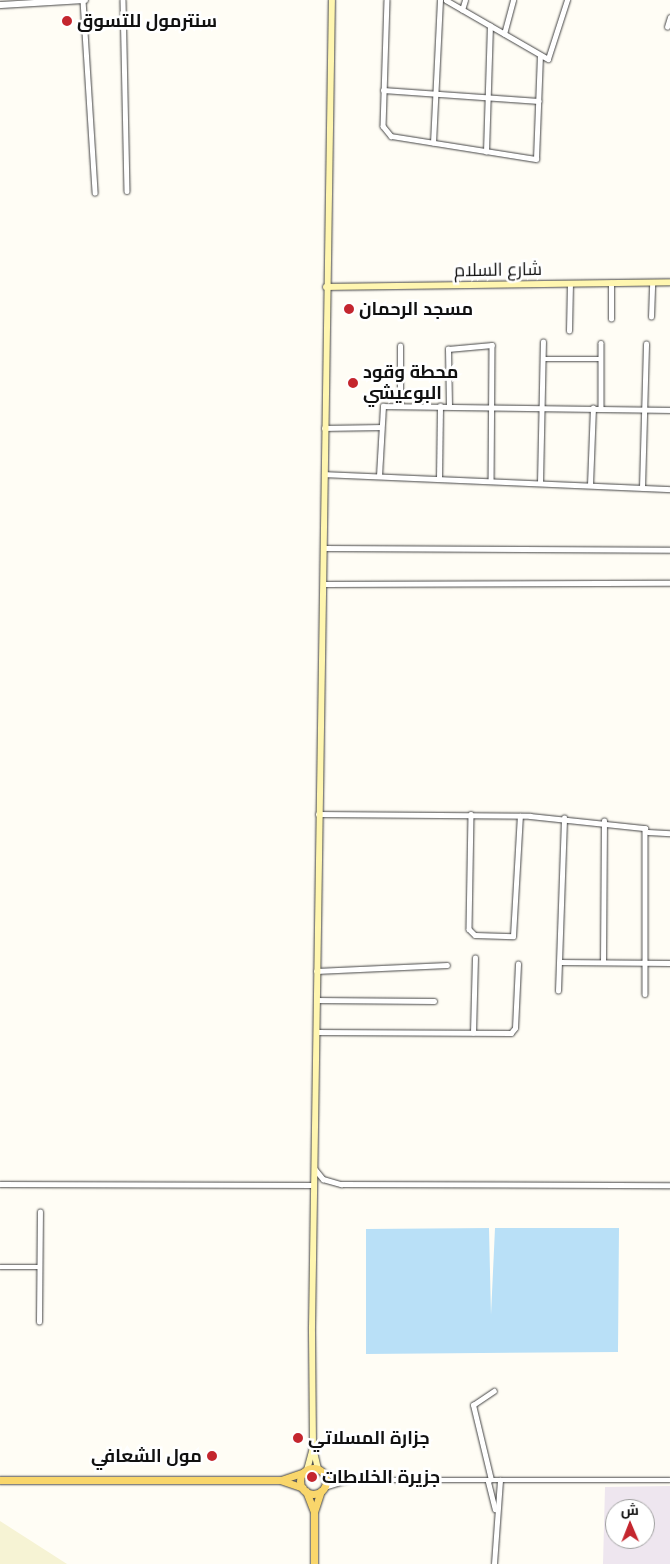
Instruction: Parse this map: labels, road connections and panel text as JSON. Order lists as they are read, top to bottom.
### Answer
{
  "streets": {
    "main road": ["شارع السلام"]
  },
  "places": [
    "سنترمول للتسوق",
    "مسجد الرحمان",
    "محطة وقود البوعيشي",
    "جزارة المسلاتي",
    "مول الشعافي",
    "جزيرة الخلاطات"
  ],
  "north": "top"
}
